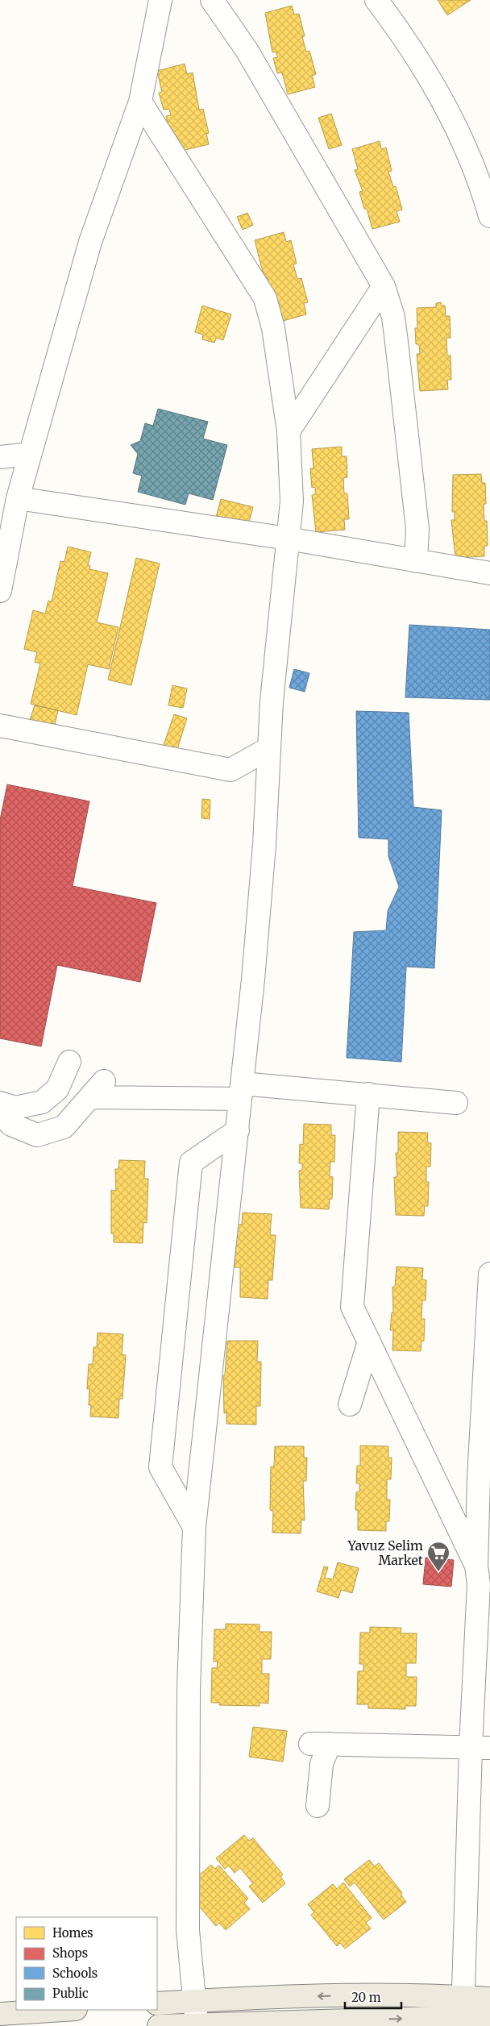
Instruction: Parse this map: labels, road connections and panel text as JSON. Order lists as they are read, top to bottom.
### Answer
{
  "places": {
    "supermarket": ["Yavuz Selim Market"]
  },
  "legend": [
    "Homes",
    "Shops",
    "Schools",
    "Public"
  ],
  "scale_bar": "20 m"
}
